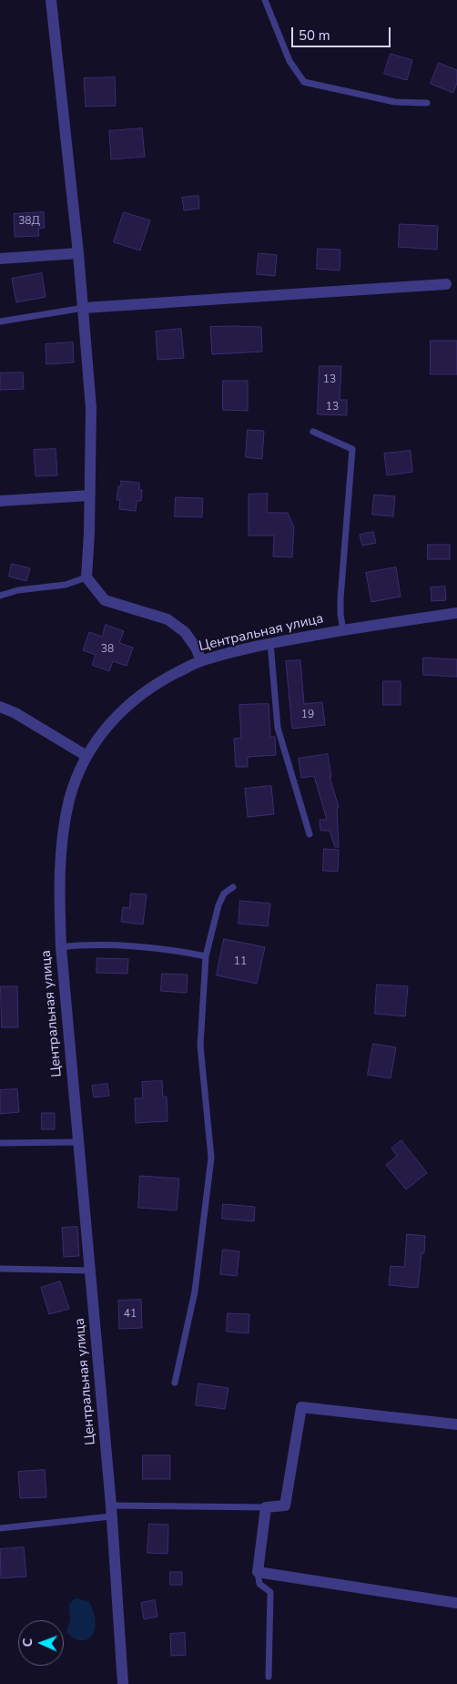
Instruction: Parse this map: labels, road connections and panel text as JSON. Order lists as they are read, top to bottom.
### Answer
{
  "streets": {
    "street": ["Центральная улица"]
  },
  "house_numbers": [
    "38Д",
    "13",
    "13",
    "38",
    "19",
    "11",
    "41"
  ],
  "scale_bar": "50 m",
  "north": "left"
}
